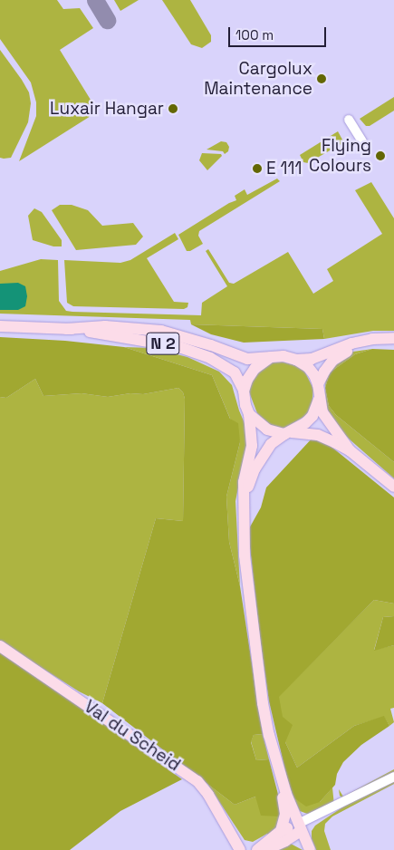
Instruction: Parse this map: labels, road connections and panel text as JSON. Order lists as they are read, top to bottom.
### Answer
{
  "streets": {
    "main road": ["N 2", "Val du Scheid"]
  },
  "places": [
    "Cargolux Maintenance",
    "Luxair Hangar",
    "Flying Colours",
    "E 111"
  ],
  "scale_bar": "100 m"
}
